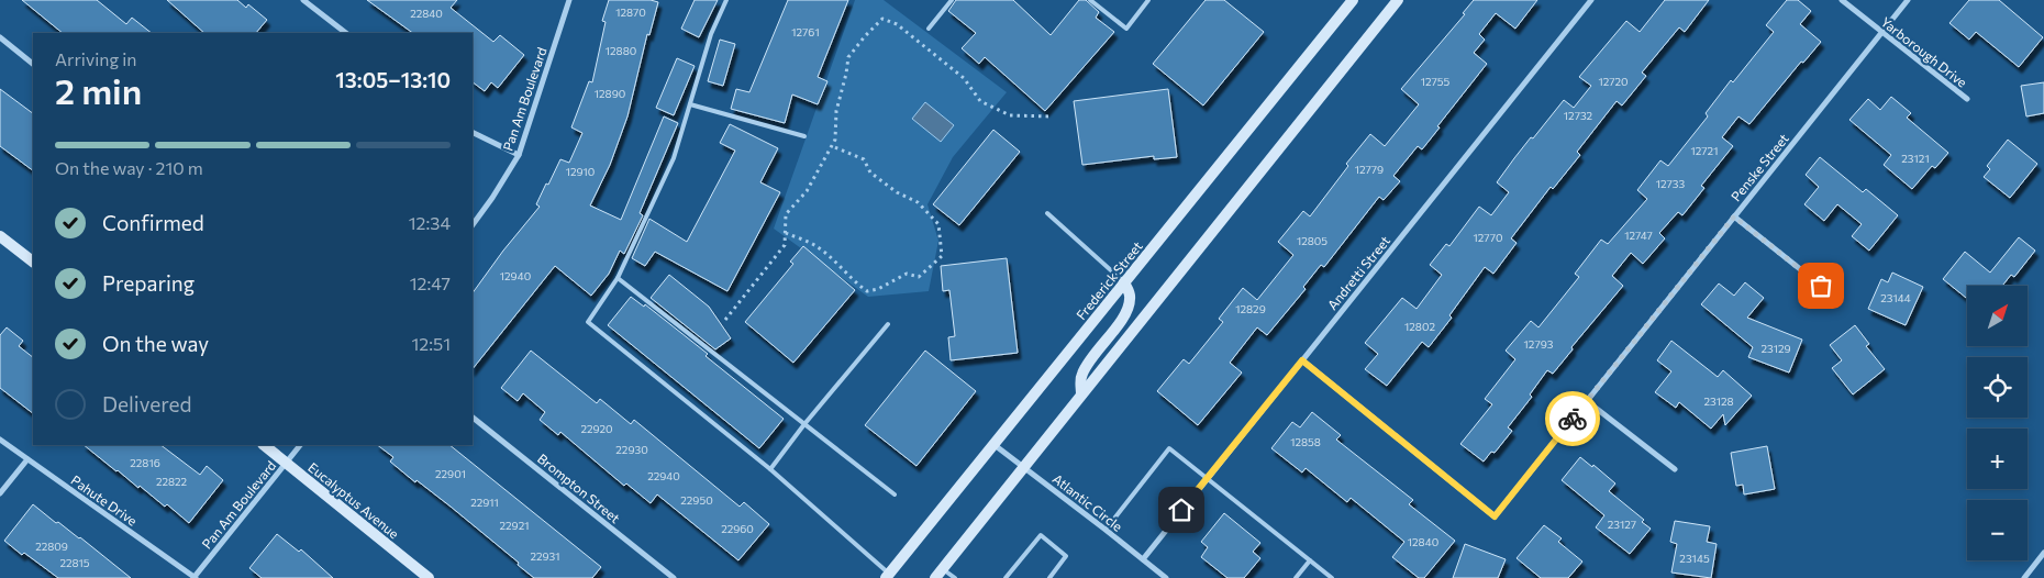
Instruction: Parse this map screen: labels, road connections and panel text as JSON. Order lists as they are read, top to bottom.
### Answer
{
  "streets": {
    "main road": ["Frederick Street", "Eucalyptus Avenue"],
    "street": [
      "Yarborough Drive",
      "Pan Am Boulevard",
      "Penske Street",
      "Andretti Street",
      "Brompton Street",
      "Pahute Drive",
      "Atlantic Circle"
    ]
  },
  "crossings": [
    ["Yarborough Drive", "Penske Street"],
    ["Pan Am Boulevard", "Pahute Drive"],
    ["Pan Am Boulevard", "Eucalyptus Avenue"],
    ["Penske Street", "Andretti Street"],
    ["Andretti Street", "Atlantic Circle"],
    ["Frederick Street", "Atlantic Circle"]
  ],
  "house_numbers": [
    "12870",
    "22840",
    "12761",
    "12880",
    "12755",
    "12720",
    "12890",
    "12732",
    "12721",
    "23121",
    "12779",
    "12910",
    "12733",
    "12747",
    "12770",
    "12805",
    "12940",
    "23144",
    "12829",
    "12802",
    "12793",
    "23129",
    "23128",
    "22920",
    "12858",
    "22930",
    "22816",
    "22901",
    "22940",
    "22822",
    "22950",
    "22911",
    "23127",
    "22921",
    "22960",
    "12840",
    "22809",
    "22931",
    "23145",
    "22815"
  ],
  "north": "top right",
  "page": {
    "heading": ["2 min", "Arriving in", "13:05–13:10"],
    "bar": "On the way · 210 m",
    "list": [
      ["Confirmed", "12:34"],
      ["Preparing", "12:47"],
      ["On the way", "12:51"],
      "Delivered"
    ],
    "map_buttons": ["+", "−"]
  }
}
